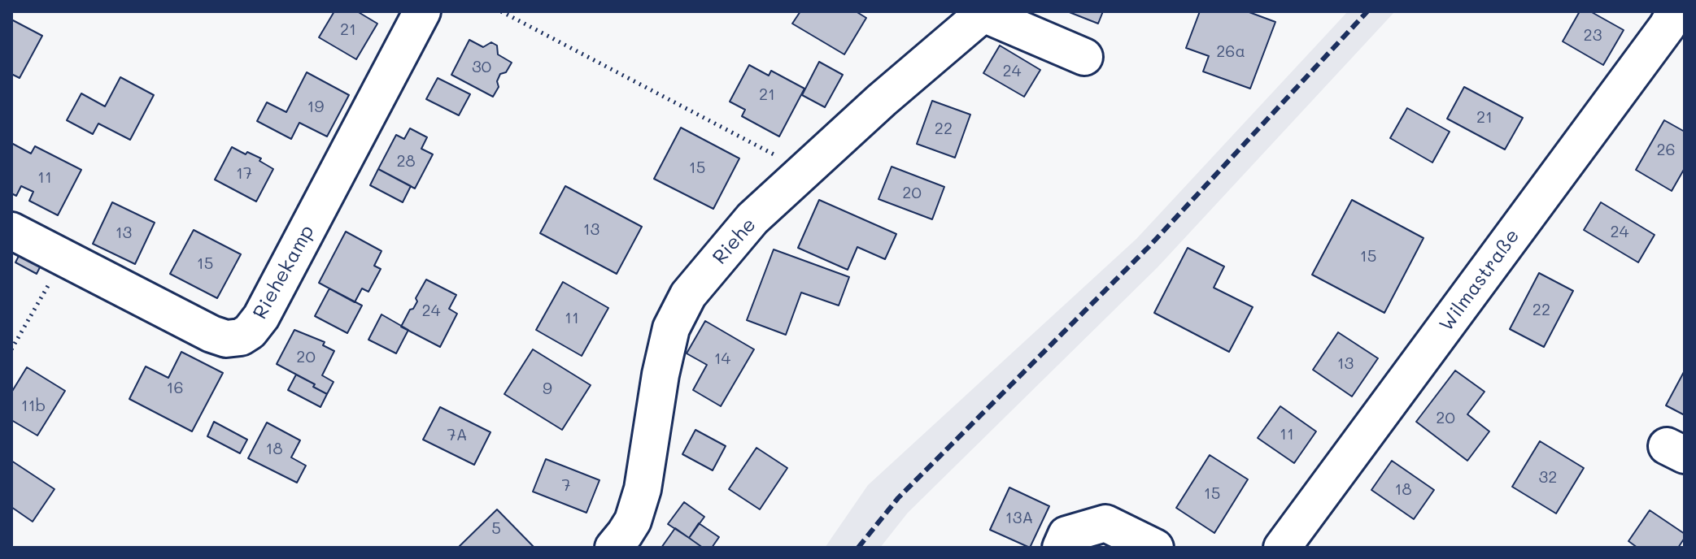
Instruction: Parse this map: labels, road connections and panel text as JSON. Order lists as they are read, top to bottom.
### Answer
{
  "streets": {
    "street": ["Riehe", "Riehekamp", "Wilmastraße"]
  },
  "house_numbers": [
    "21",
    "23",
    "26a",
    "30",
    "24",
    "21",
    "19",
    "21",
    "22",
    "26",
    "28",
    "15",
    "17",
    "11",
    "20",
    "13",
    "24",
    "13",
    "15",
    "15",
    "22",
    "24",
    "11",
    "20",
    "14",
    "13",
    "16",
    "9",
    "11b",
    "20",
    "11",
    "7A",
    "18",
    "32",
    "7",
    "18",
    "15",
    "13A",
    "5"
  ]
}
